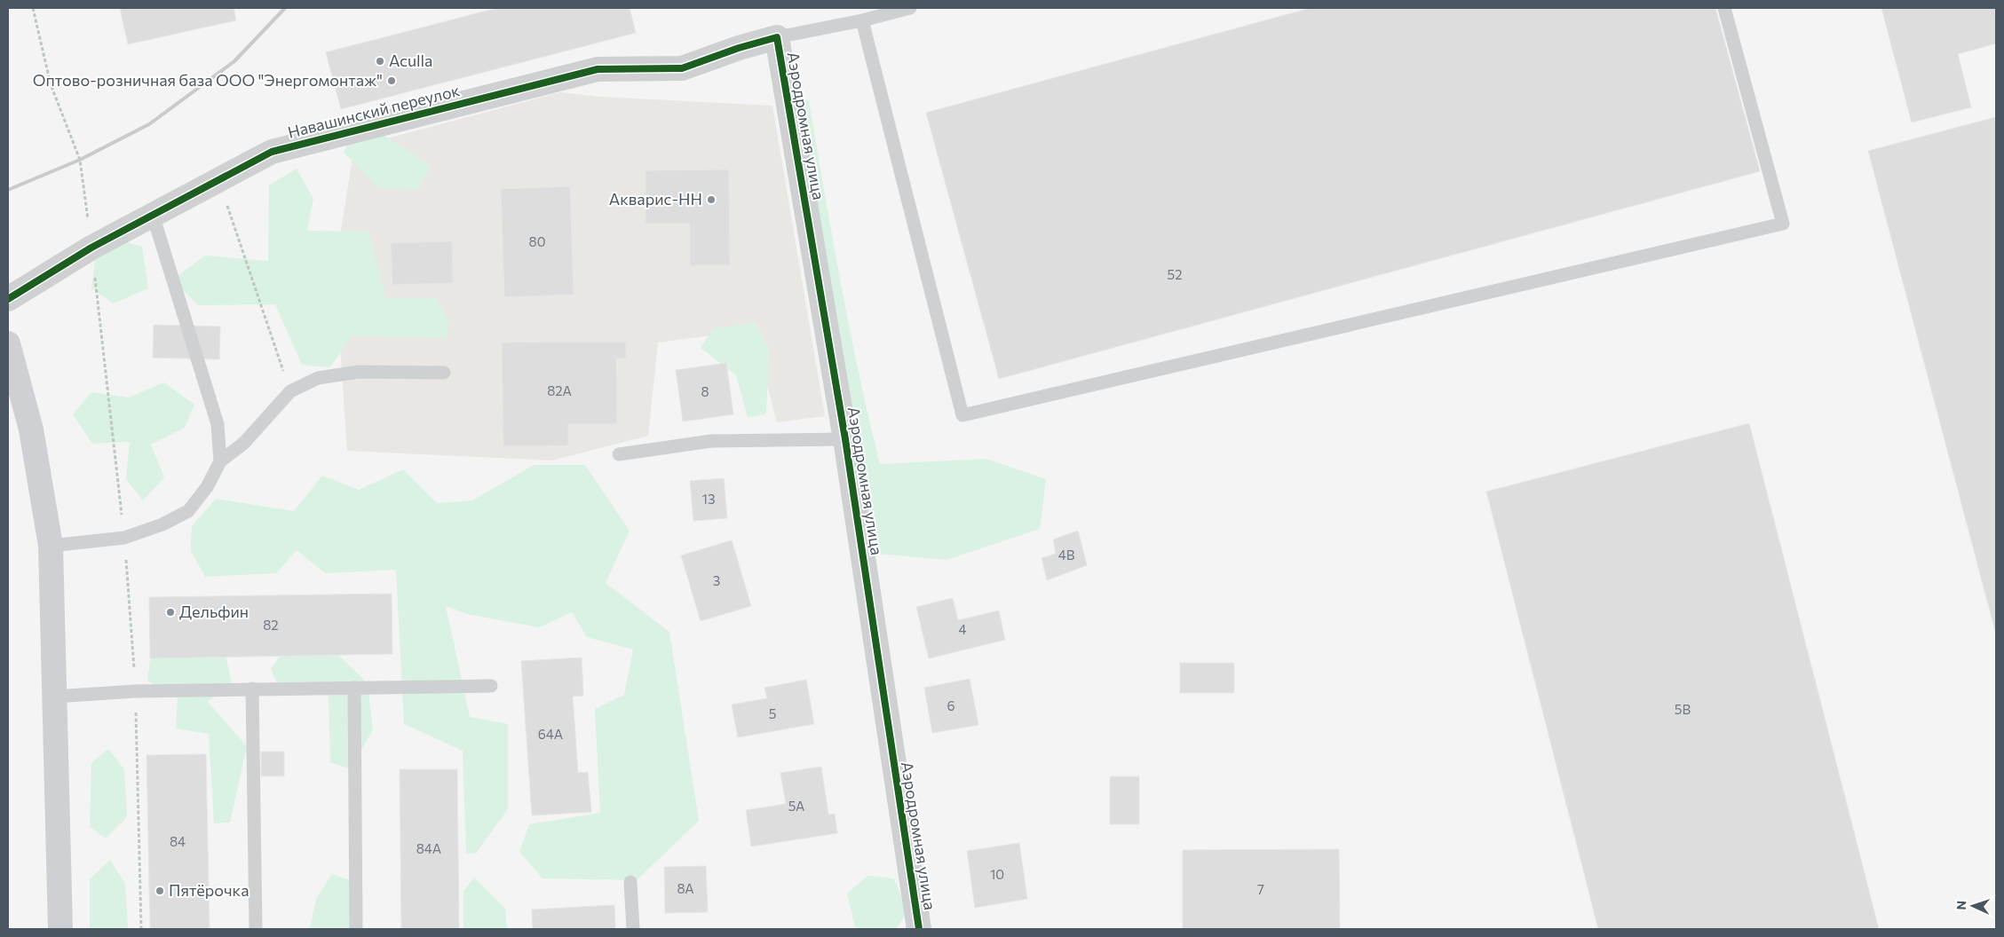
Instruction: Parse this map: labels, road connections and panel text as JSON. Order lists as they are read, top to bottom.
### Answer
{
  "streets": {
    "street": ["Навашинский переулок", "Аэродромная улица"]
  },
  "crossings": [
    ["Навашинский переулок", "Аэродромная улица"]
  ],
  "places": [
    "Aculla",
    "Оптово-розничная база ООО \"Энергомонтаж\"",
    "Акварис-НН",
    "Дельфин",
    "Пятёрочка"
  ],
  "house_numbers": [
    "80",
    "52",
    "82А",
    "8",
    "13",
    "4В",
    "3",
    "82",
    "4",
    "6",
    "5В",
    "5",
    "64А",
    "5А",
    "84",
    "84А",
    "10",
    "8А",
    "7"
  ],
  "north": "left"
}
